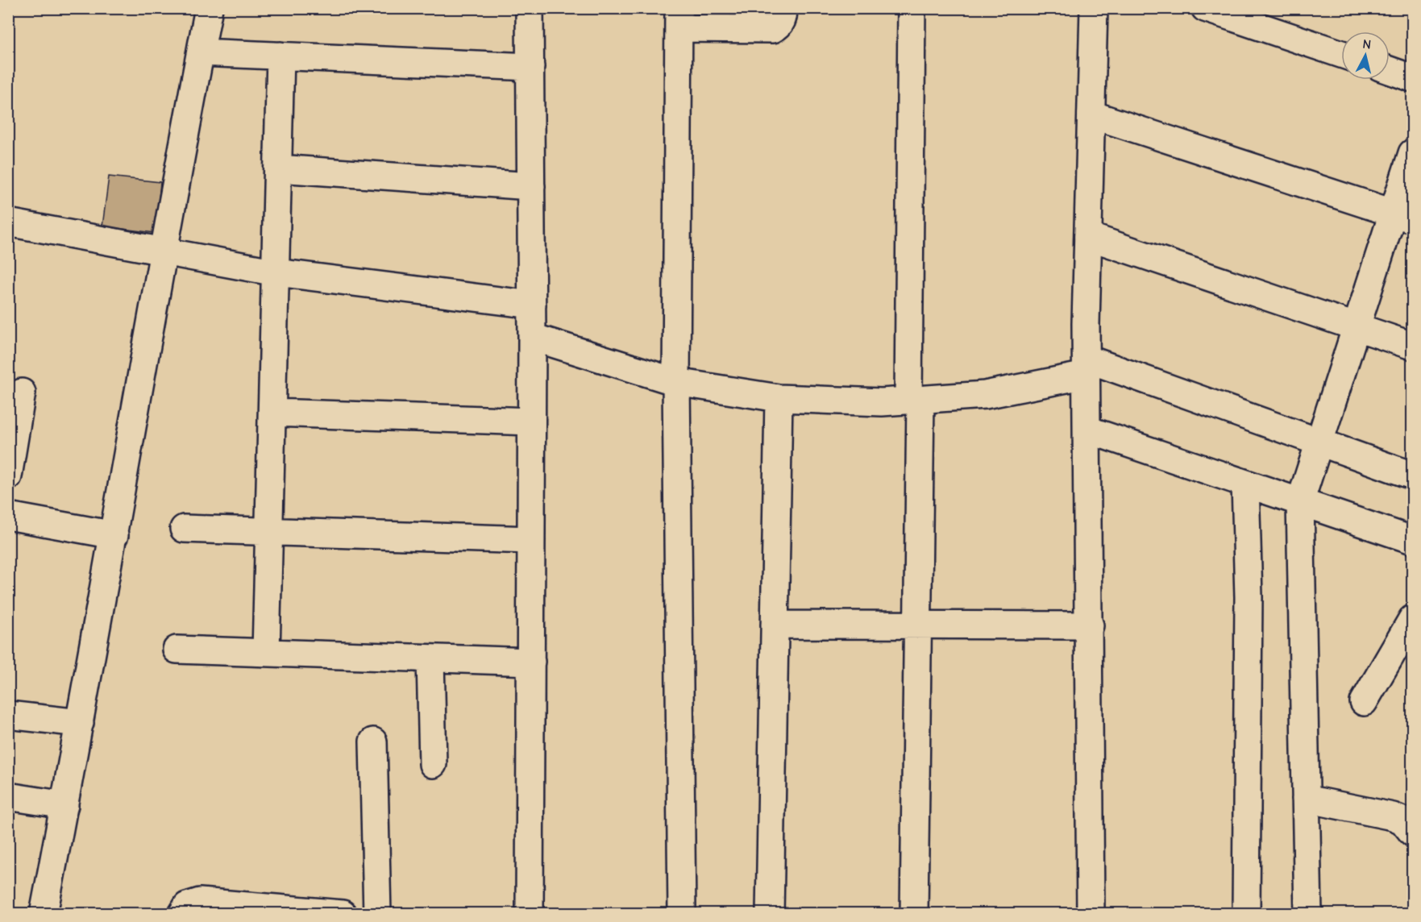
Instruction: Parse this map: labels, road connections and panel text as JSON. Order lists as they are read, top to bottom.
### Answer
{
  "north": "top"
}
